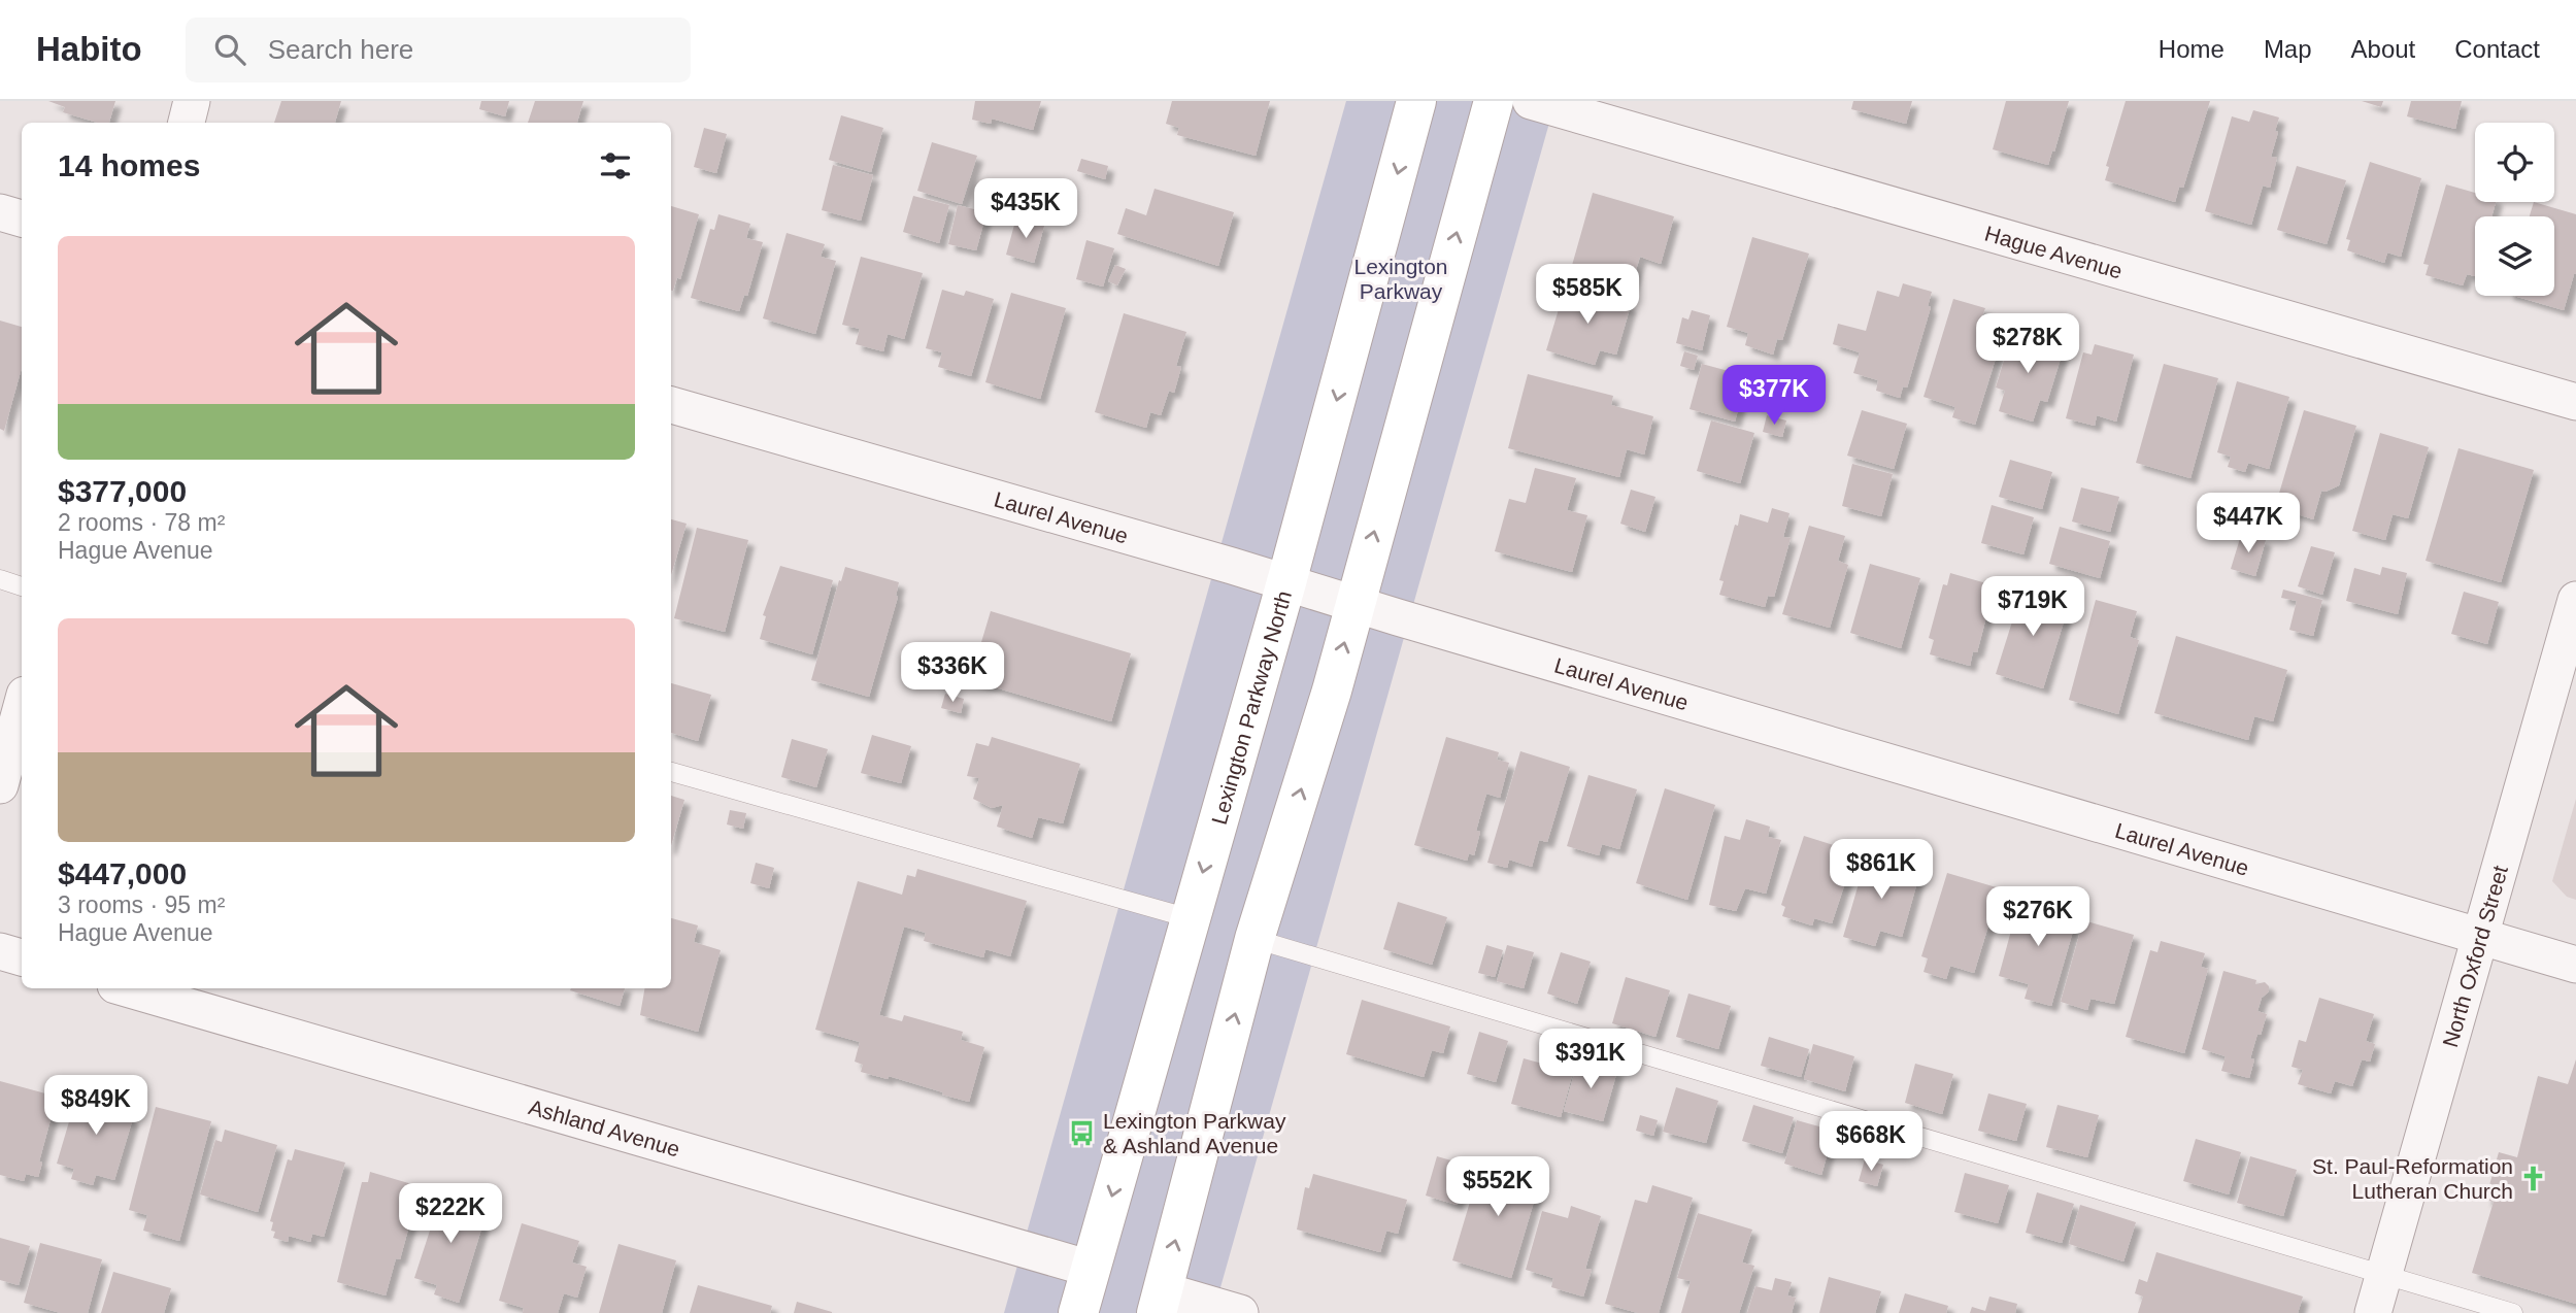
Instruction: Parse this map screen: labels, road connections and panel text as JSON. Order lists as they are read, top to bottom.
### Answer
{
  "streets": {
    "main road": ["Lexington Parkway North"],
    "street": [
      "Hague Avenue",
      "Laurel Avenue",
      "North Oxford Street",
      "Ashland Avenue"
    ]
  },
  "crossings": [
    ["Laurel Avenue", "Lexington Parkway North"],
    ["Laurel Avenue", "North Oxford Street"],
    ["Lexington Parkway North", "Ashland Avenue"]
  ],
  "parks": ["Lexington Parkway"],
  "places": {
    "bus stop": ["Lexington Parkway & Ashland Avenue"],
    "church": ["St. Paul-Reformation Lutheran Church"]
  },
  "page": {
    "header": "Habito",
    "search": "Search here",
    "nav": [
      "Home",
      "Map",
      "About",
      "Contact"
    ],
    "heading": "14 homes",
    "price": [
      "$435K",
      "$585K",
      "$278K",
      "$377K",
      "$447K",
      "$719K",
      "$336K",
      "$861K",
      "$276K",
      "$391K",
      "$849K",
      "$668K",
      "$552K",
      "$222K"
    ],
    "list": [
      {
        "name": "$377,000",
        "note": "2 rooms · 78 m² · Hague Avenue"
      },
      {
        "name": "$447,000",
        "note": "3 rooms · 95 m² · Hague Avenue"
      }
    ]
  }
}
